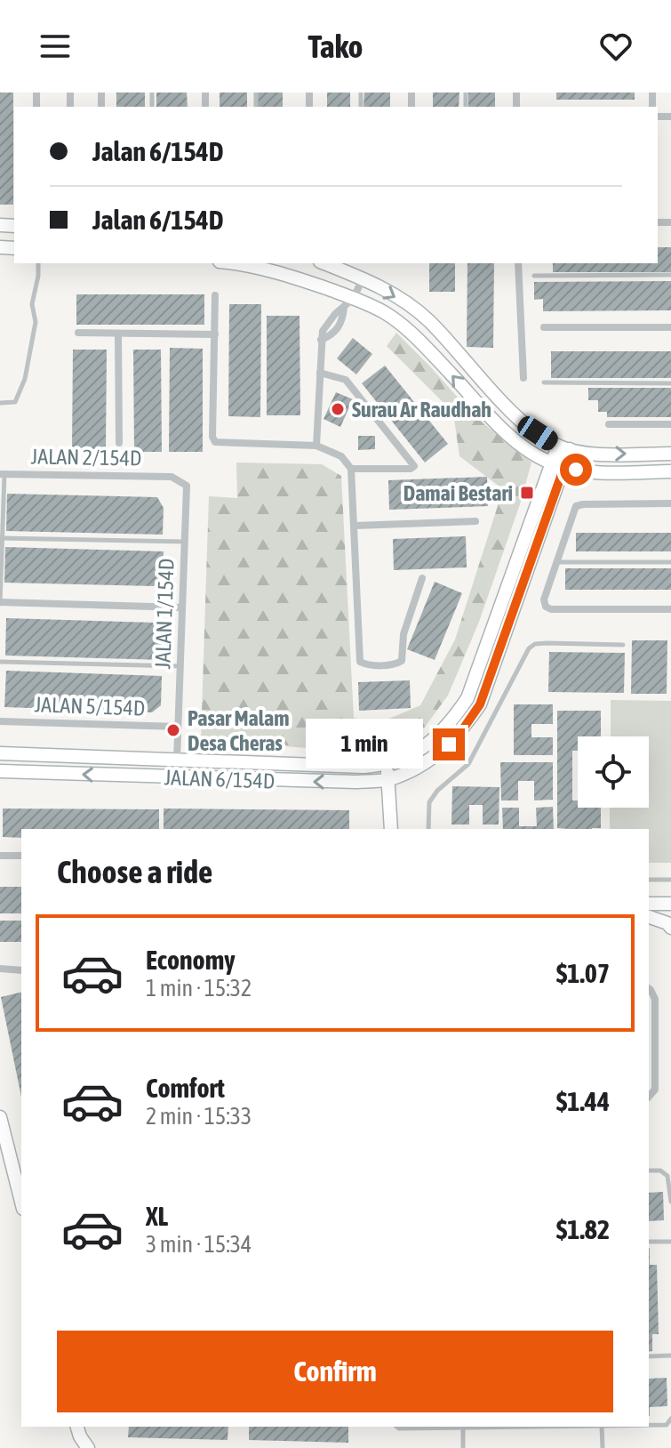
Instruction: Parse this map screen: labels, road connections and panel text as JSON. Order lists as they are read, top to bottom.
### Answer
{
  "streets": {
    "street": [
      "JALAN 2/154D",
      "JALAN 1/154D",
      "JALAN 5/154D",
      "JALAN 6/154D"
    ]
  },
  "crossings": [
    ["JALAN 2/154D", "JALAN 1/154D"],
    ["JALAN 1/154D", "JALAN 5/154D"],
    ["JALAN 1/154D", "JALAN 6/154D"]
  ],
  "places": {
    "other": ["Surau Ar Raudhah", "Pasar Malam Desa Cheras"],
    "transit": ["Damai Bestari"]
  },
  "page": {
    "header": "Tako",
    "banner": ["Jalan 6/154D", "Jalan 6/154D"],
    "bubble": "1 min",
    "heading": "Choose a ride",
    "list": [
      {
        "name": "Economy",
        "note": "1 min · 15:32",
        "value": "$1.07"
      },
      {
        "name": "Comfort",
        "note": "2 min · 15:33",
        "value": "$1.44"
      },
      {
        "name": "XL",
        "note": "3 min · 15:34",
        "value": "$1.82"
      }
    ],
    "buttons": "Confirm"
  }
}
